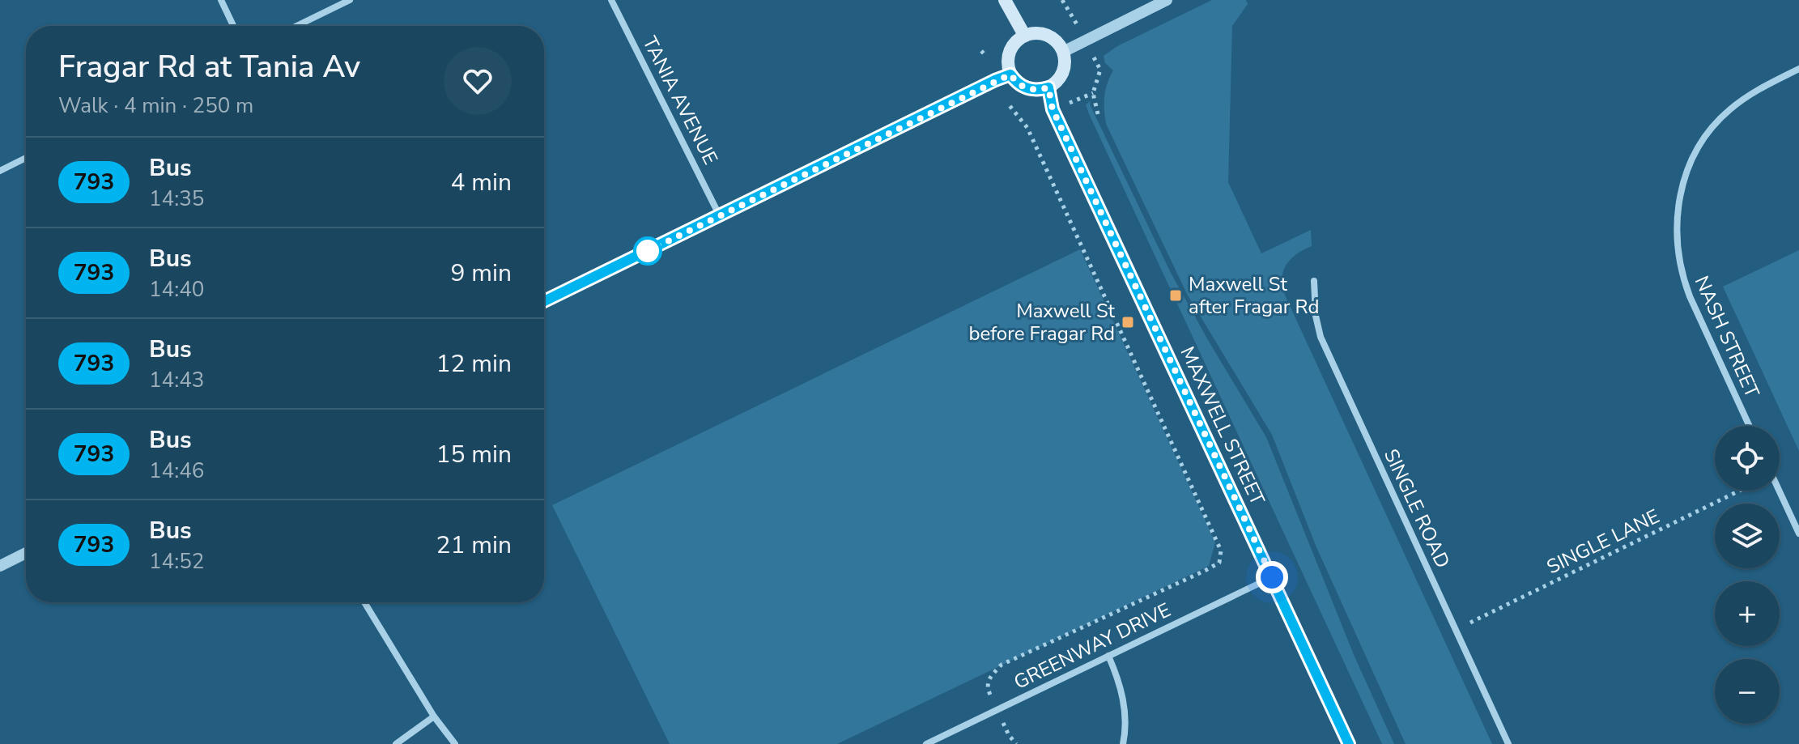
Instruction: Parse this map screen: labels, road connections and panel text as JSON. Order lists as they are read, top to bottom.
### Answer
{
  "streets": {
    "main road": ["MAXWELL STREET"],
    "street": [
      "TANIA AVENUE",
      "NASH STREET",
      "SINGLE ROAD",
      "GREENWAY DRIVE"
    ],
    "path": ["SINGLE LANE"]
  },
  "crossings": [
    ["MAXWELL STREET", "GREENWAY DRIVE"],
    ["SINGLE ROAD", "SINGLE LANE"]
  ],
  "places": {
    "transit": ["Maxwell St after Fragar Rd", "Maxwell St before Fragar Rd"]
  },
  "lines": ["bus line 793"],
  "page": {
    "heading": ["Fragar Rd at Tania Av", "Walk · 4 min · 250 m"],
    "list": [
      {
        "mark": "793",
        "name": "Bus",
        "note": "14:35",
        "value": "4 min"
      },
      {
        "mark": "793",
        "name": "Bus",
        "note": "14:40",
        "value": "9 min"
      },
      {
        "mark": "793",
        "name": "Bus",
        "note": "14:43",
        "value": "12 min"
      },
      {
        "mark": "793",
        "name": "Bus",
        "note": "14:46",
        "value": "15 min"
      },
      {
        "mark": "793",
        "name": "Bus",
        "note": "14:52",
        "value": "21 min"
      }
    ],
    "map_buttons": ["+", "−"]
  }
}
